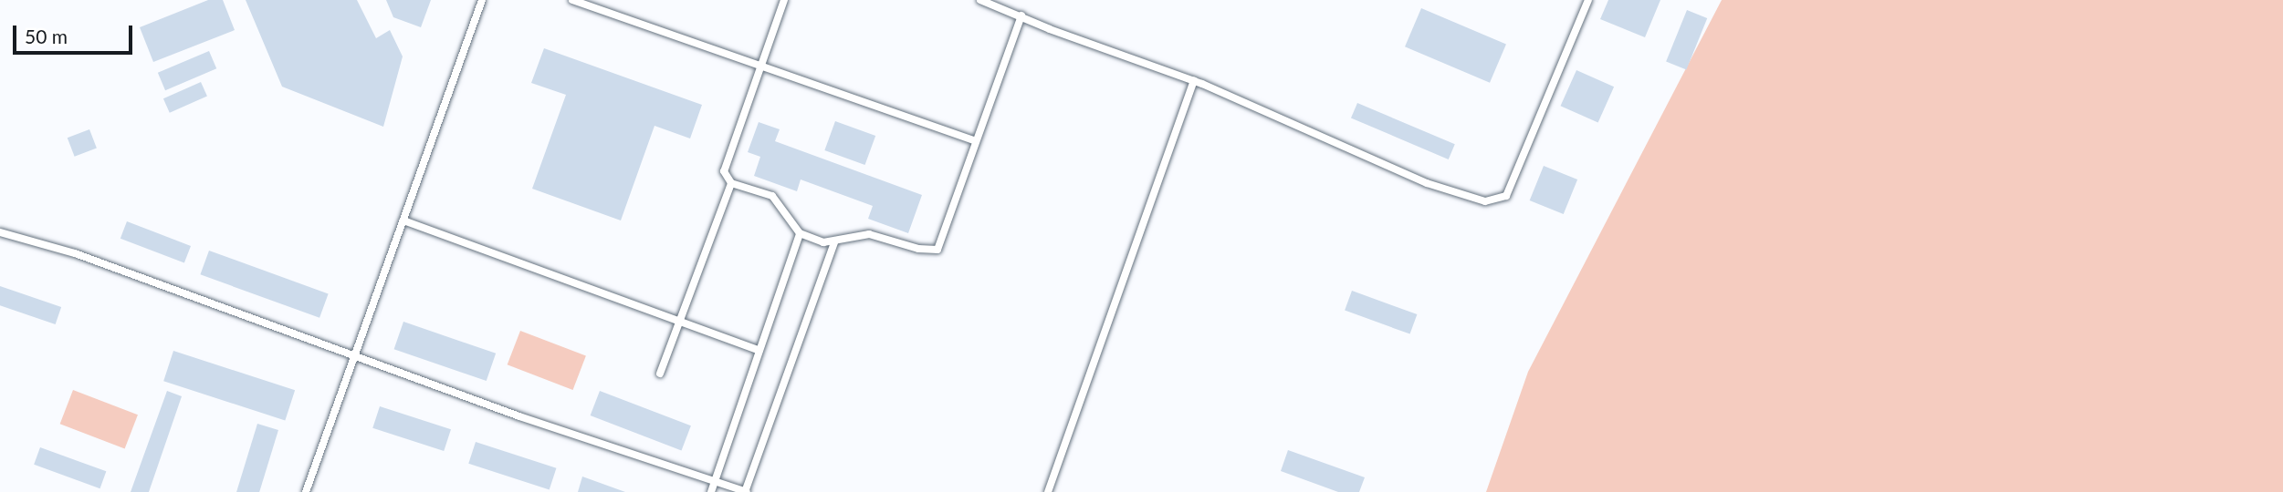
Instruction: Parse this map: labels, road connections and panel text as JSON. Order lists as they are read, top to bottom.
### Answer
{
  "scale_bar": "50 m"
}
